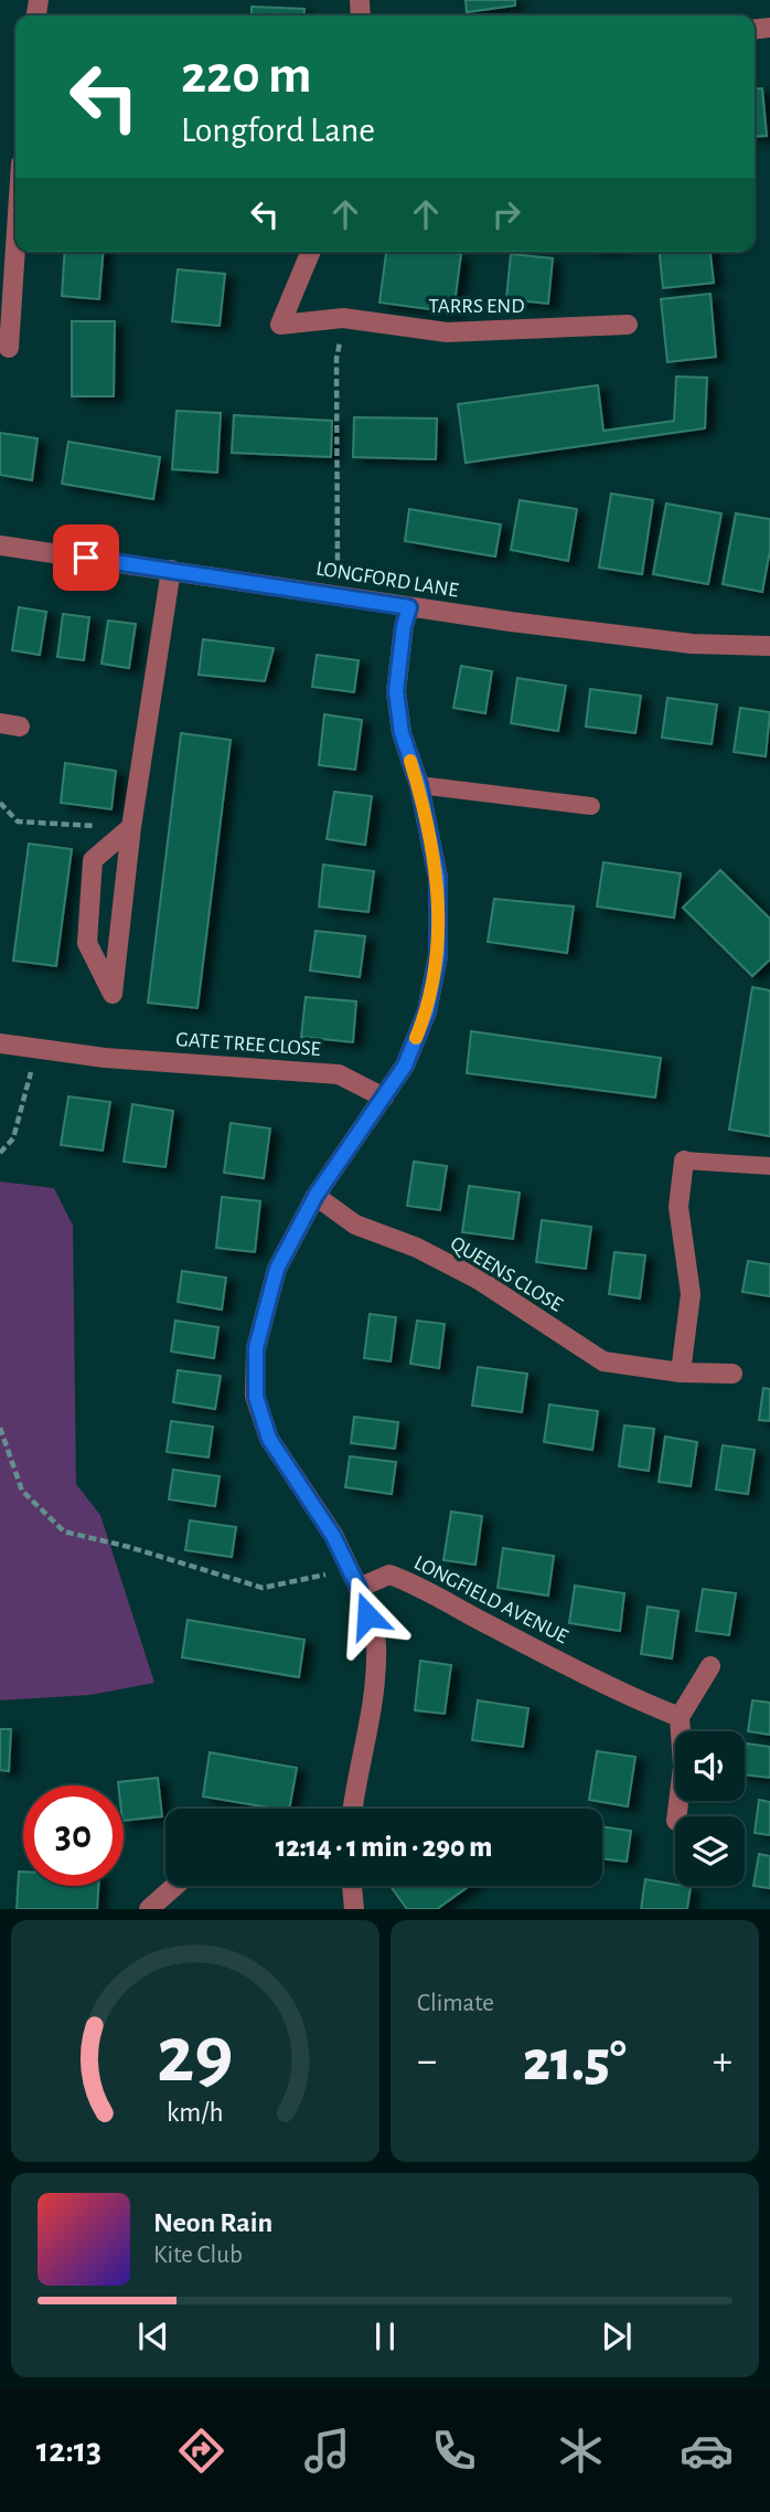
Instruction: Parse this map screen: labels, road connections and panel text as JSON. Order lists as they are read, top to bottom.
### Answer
{
  "streets": {
    "street": [
      "TARRS END",
      "LONGFORD LANE",
      "GATE TREE CLOSE",
      "QUEENS CLOSE",
      "LONGFIELD AVENUE"
    ]
  },
  "page": {
    "turn": ["220 m", "Longford Lane"],
    "limit": "30",
    "trip": "12:14 · 1 min · 290 m",
    "tile": "Climate",
    "heat": ["−", "21.5°", "+"],
    "song": ["Neon Rain", "Kite Club"],
    "tabs": "12:13",
    "gauge": ["29", "km/h"]
  }
}
